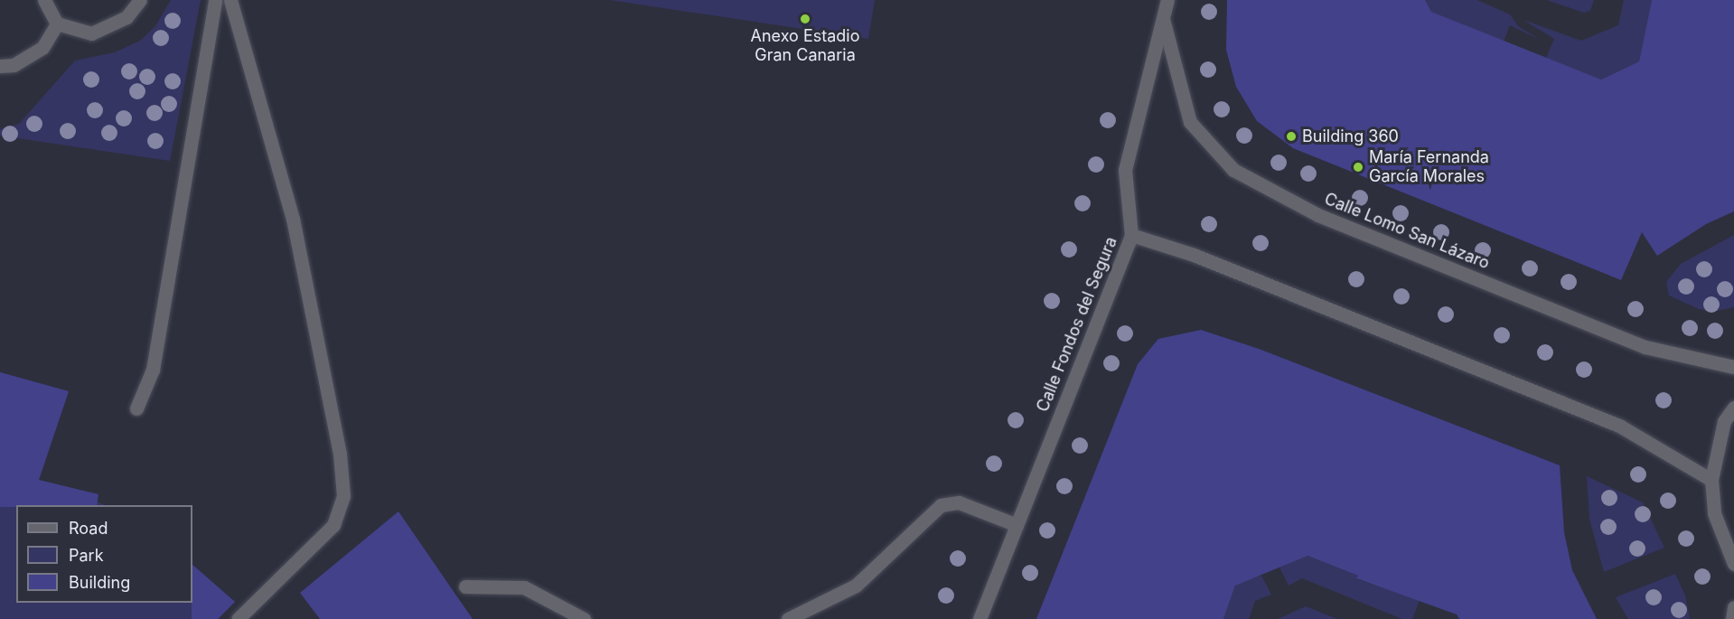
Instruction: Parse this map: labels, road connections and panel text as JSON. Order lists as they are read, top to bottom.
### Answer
{
  "streets": {
    "street": ["Calle Lomo San Lázaro", "Calle Fondos del Segura"]
  },
  "crossings": [
    ["Calle Lomo San Lázaro", "Calle Fondos del Segura"]
  ],
  "places": ["Anexo Estadio Gran Canaria", "Building 360", "María Fernanda García Morales"],
  "legend": ["Road", "Park", "Building"]
}
